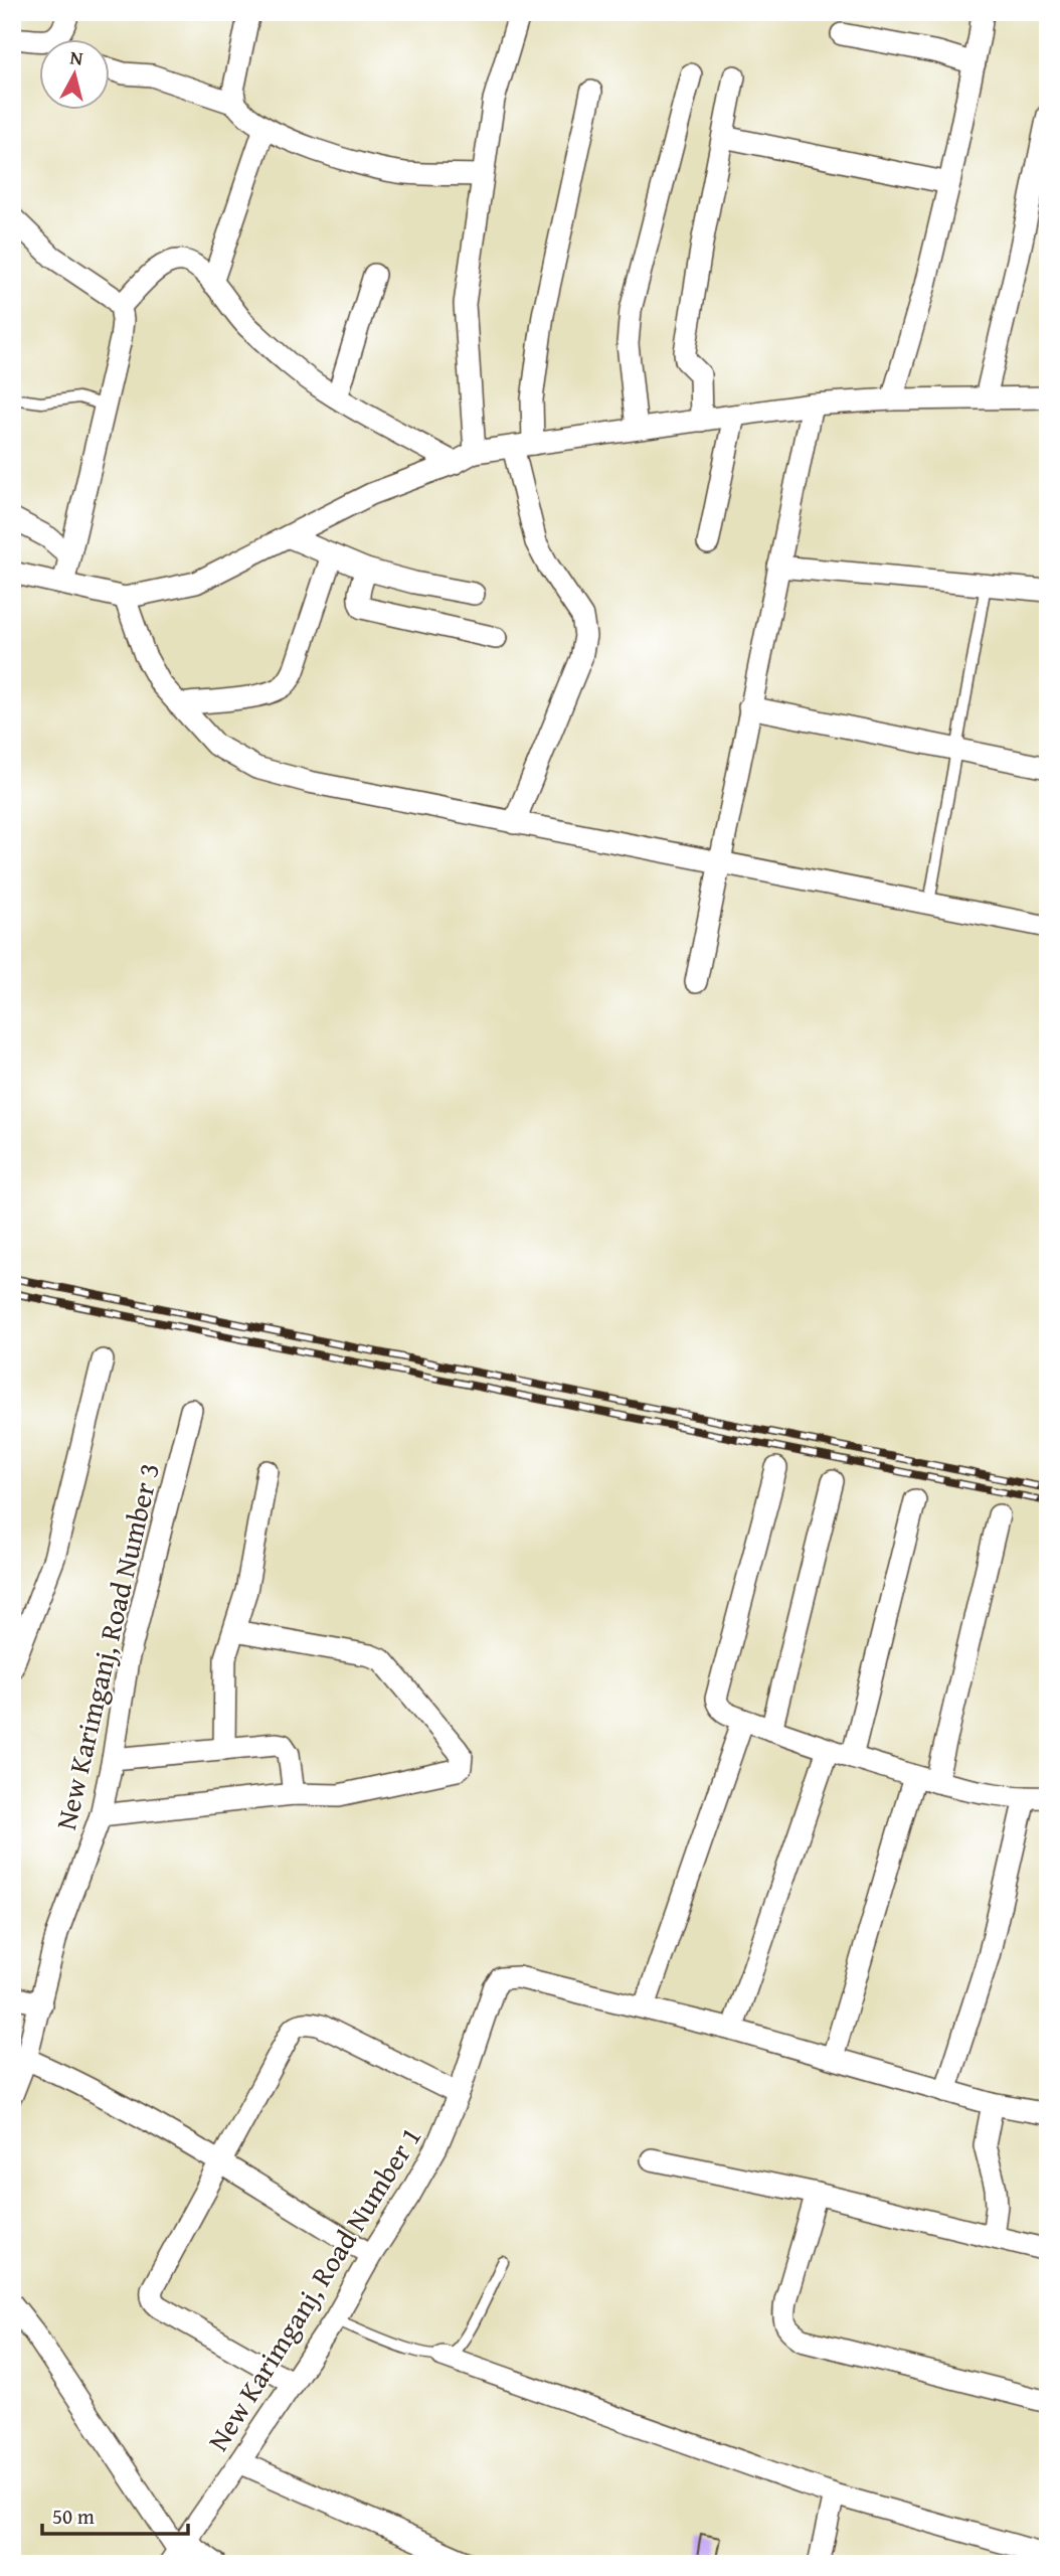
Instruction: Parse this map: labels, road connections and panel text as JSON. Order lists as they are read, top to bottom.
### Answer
{
  "streets": {
    "street": ["New Karimganj, Road Number 3", "New Karimganj, Road Number 1"]
  },
  "scale_bar": "50 m",
  "north": "top"
}
